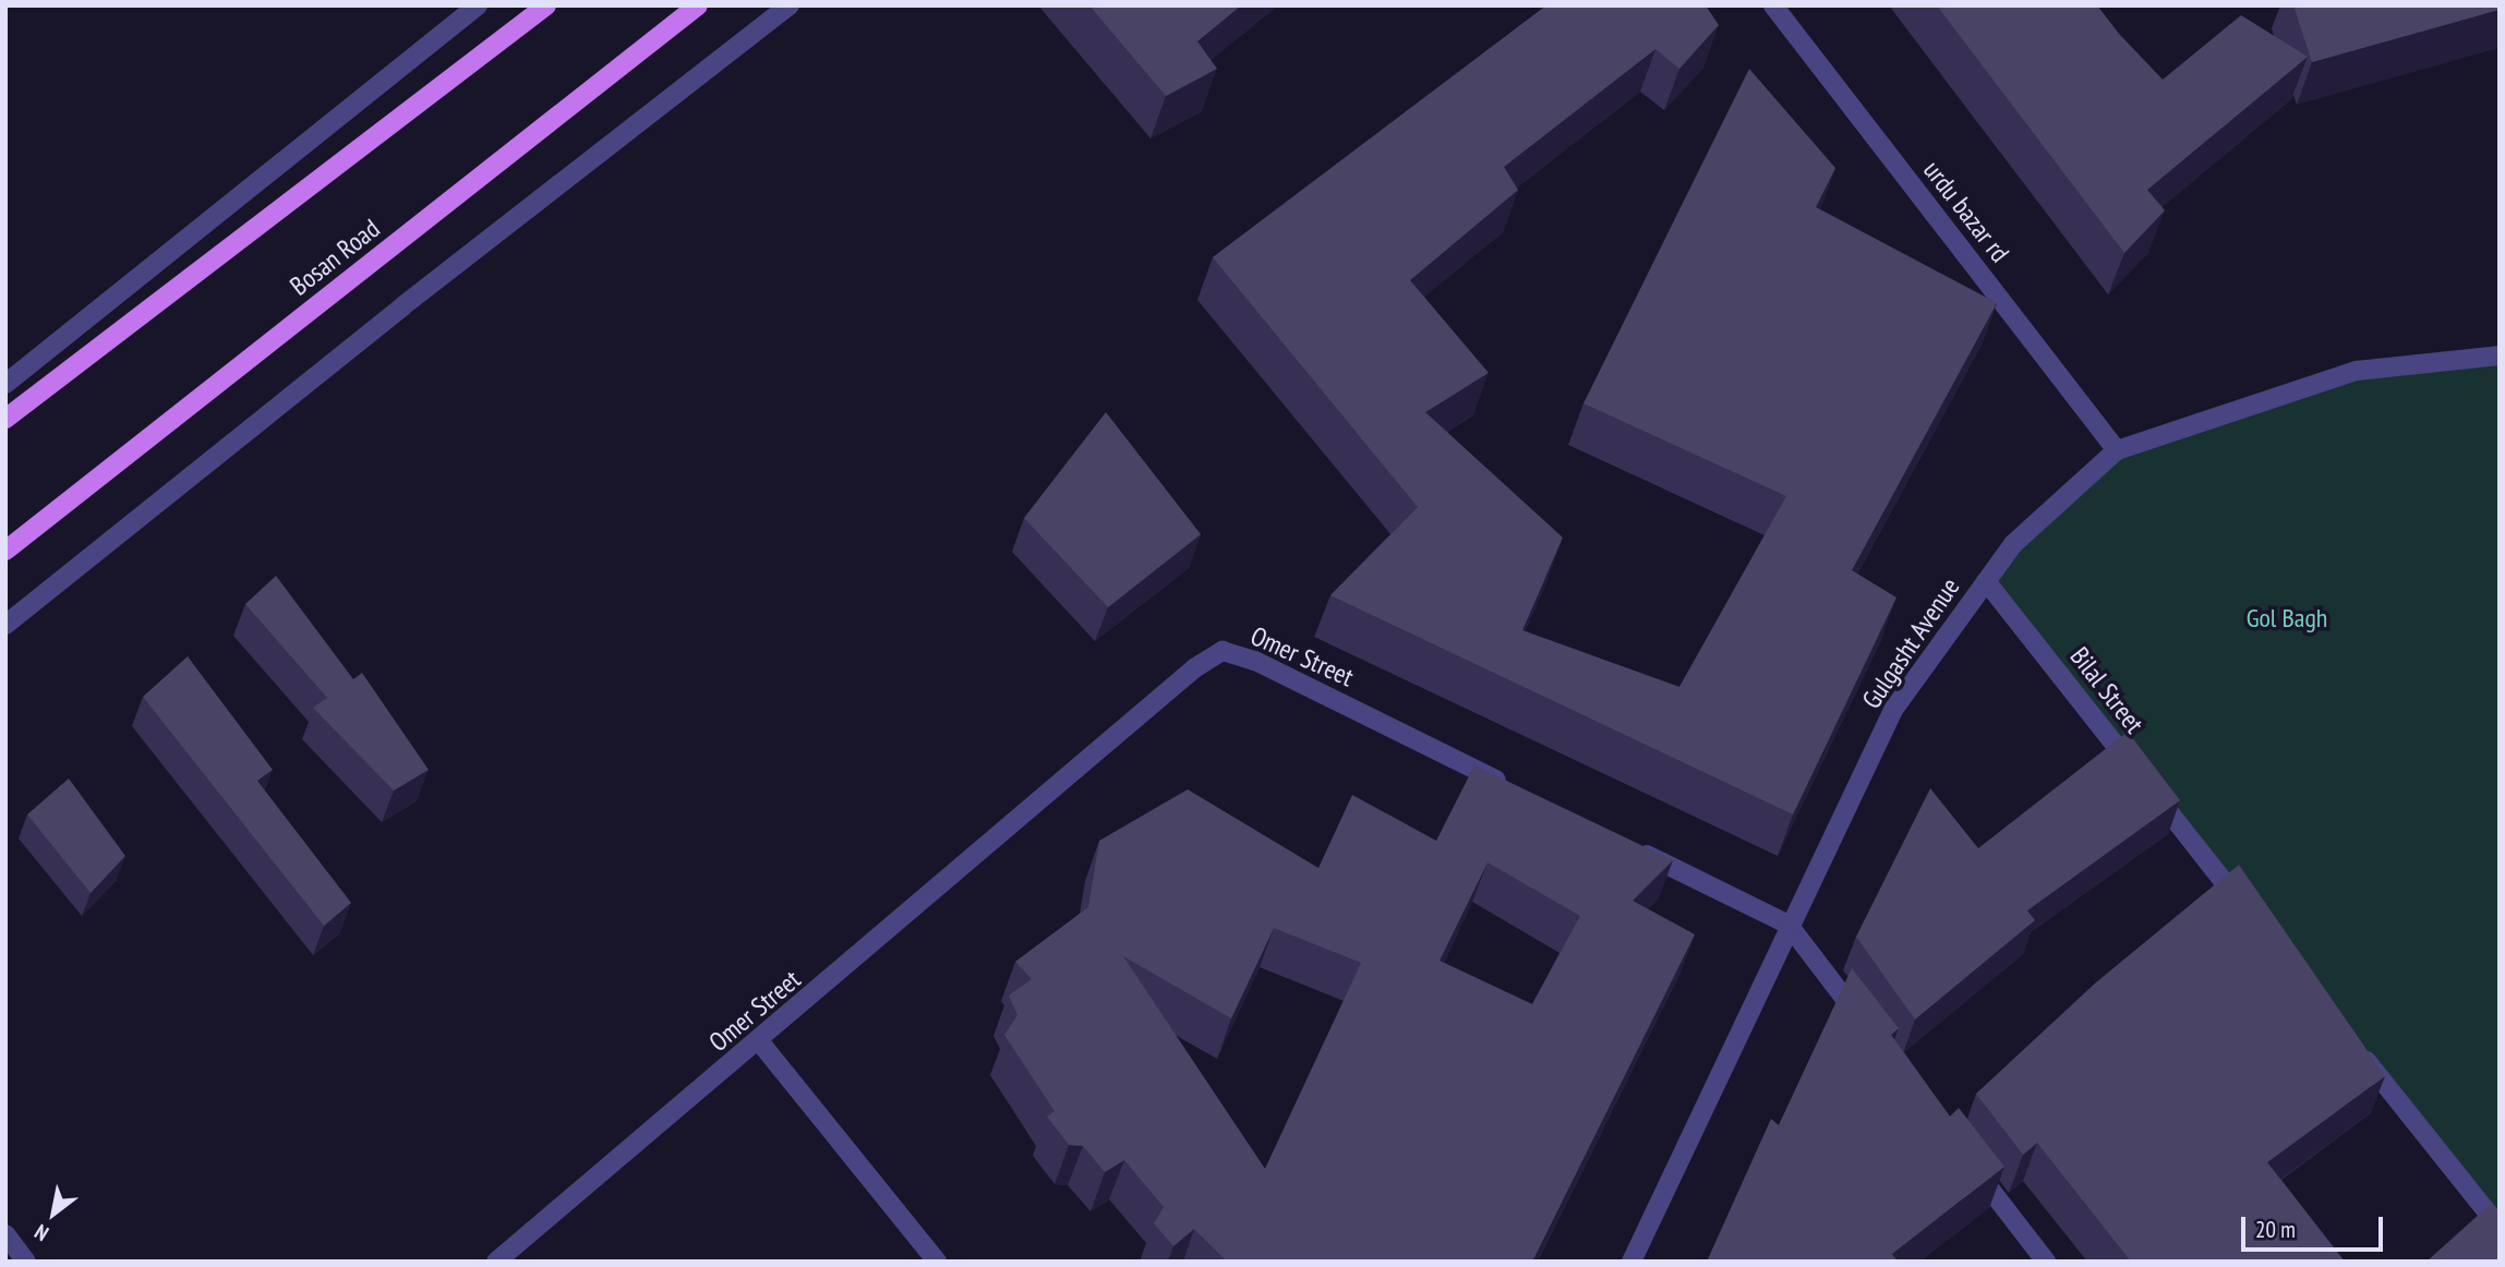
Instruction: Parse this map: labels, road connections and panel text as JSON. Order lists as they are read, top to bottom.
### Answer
{
  "streets": {
    "main road": ["Bosan Road"],
    "street": [
      "urdu bazar rd",
      "Gulgasht Avenue",
      "Omer Street",
      "Bilal Street"
    ]
  },
  "crossings": [
    ["urdu bazar rd", "Gulgasht Avenue"],
    ["Gulgasht Avenue", "Bilal Street"]
  ],
  "parks": ["Gol Bagh"],
  "scale_bar": "20 m",
  "north": "bottom left"
}
